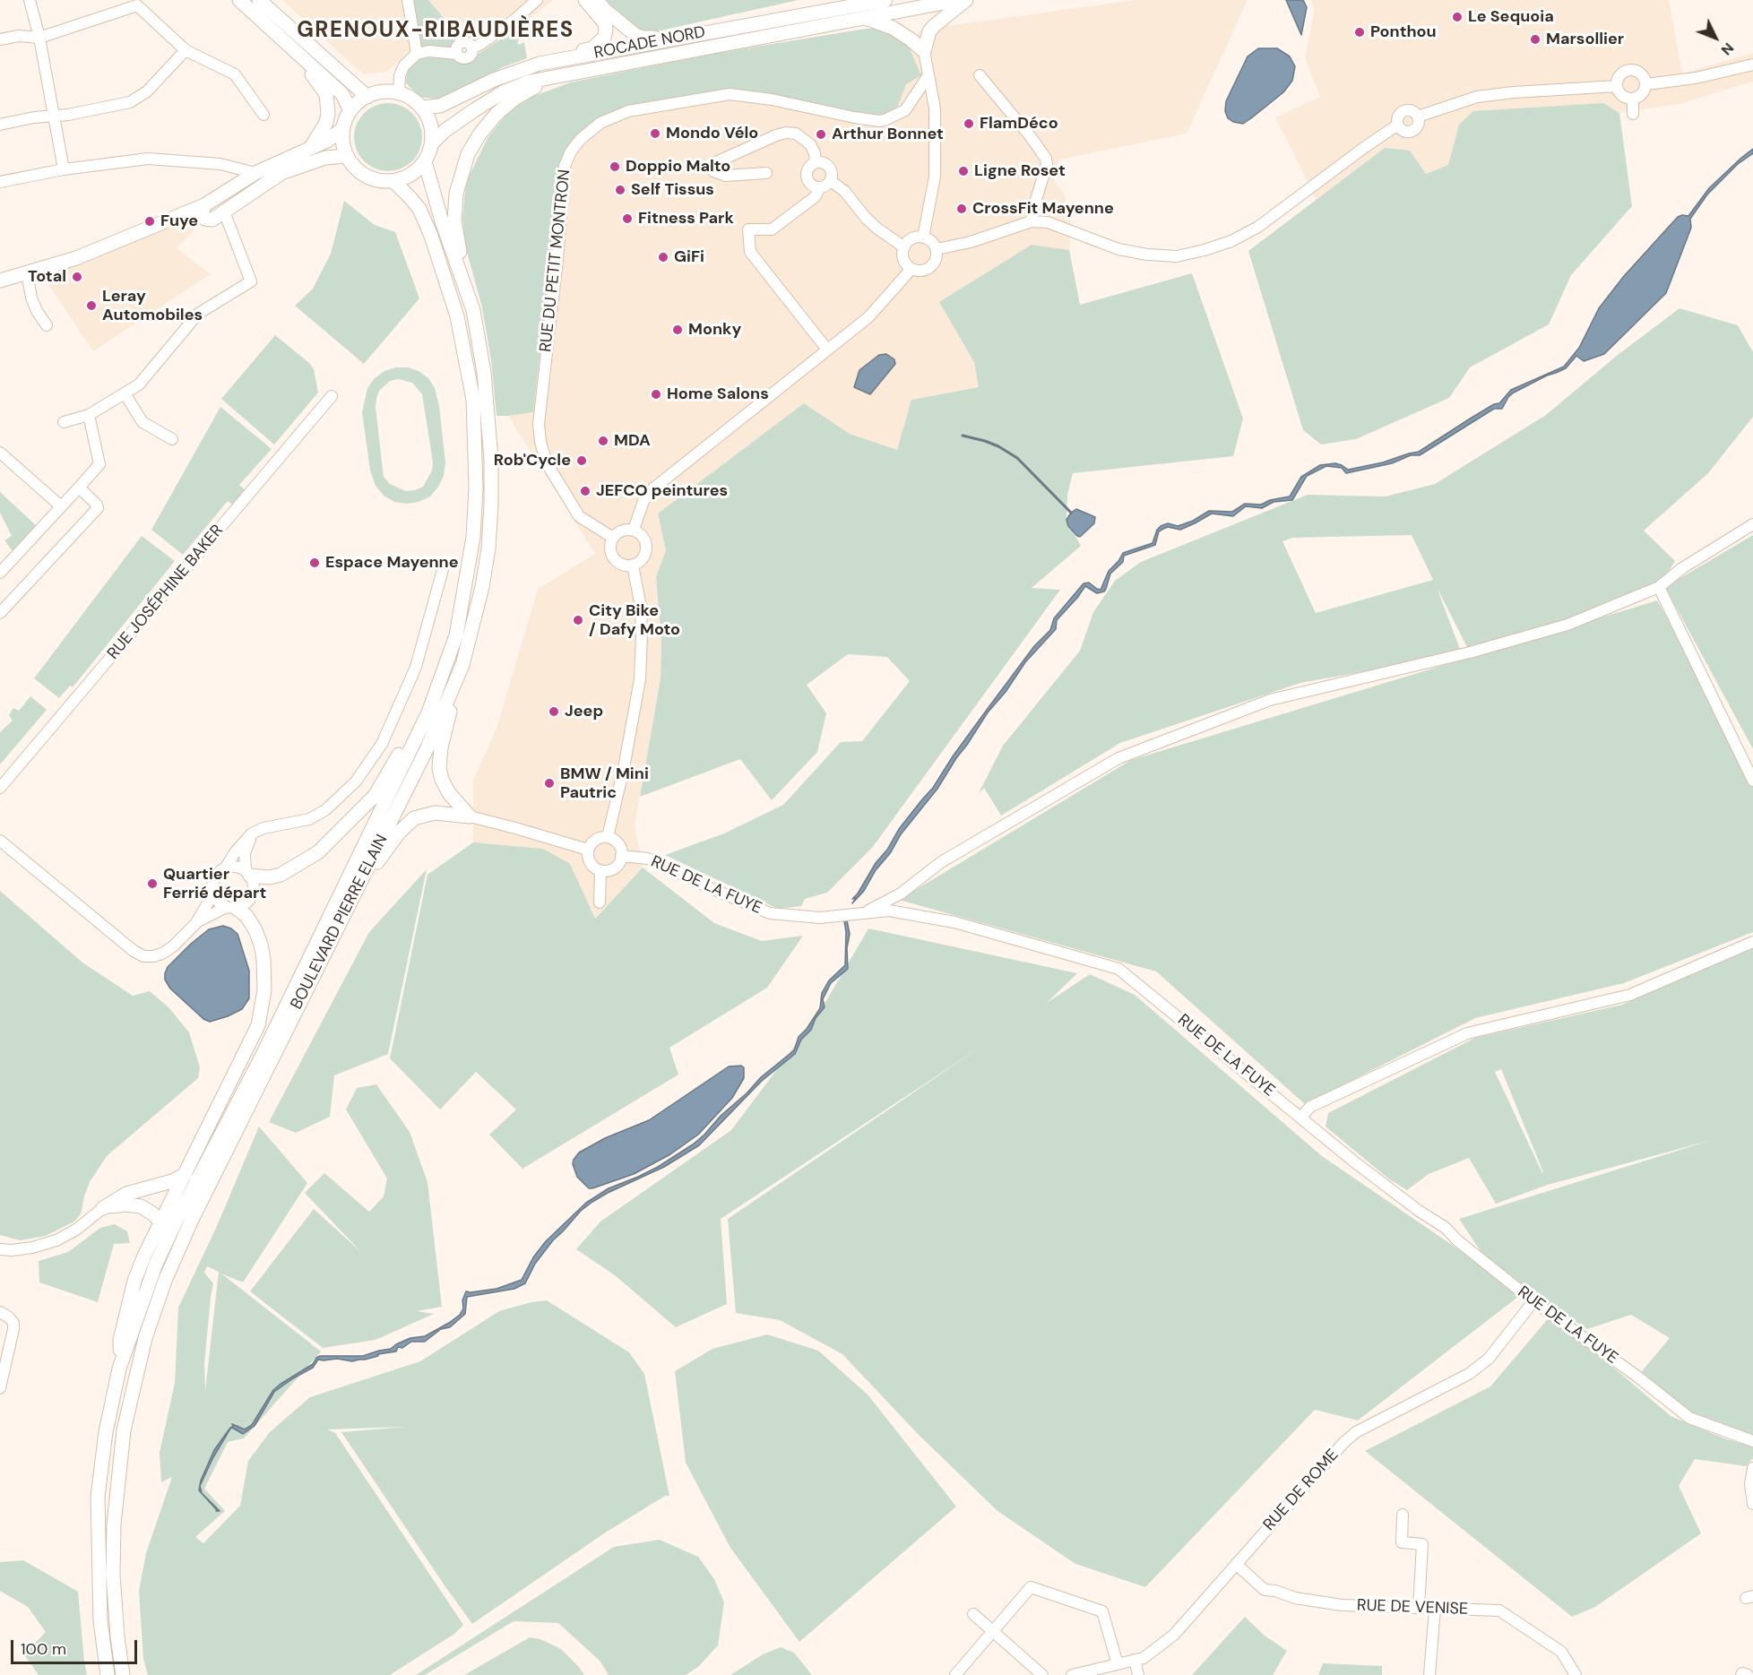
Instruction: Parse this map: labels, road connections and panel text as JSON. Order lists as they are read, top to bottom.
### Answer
{
  "streets": {
    "main road": ["ROCADE NORD", "BOULEVARD PIERRE ELAIN"],
    "street": [
      "RUE DU PETIT MONTRON",
      "RUE JOSÉPHINE BAKER",
      "RUE DE LA FUYE",
      "RUE DE ROME",
      "RUE DE VENISE"
    ]
  },
  "crossings": [
    ["ROCADE NORD", "BOULEVARD PIERRE ELAIN"],
    ["RUE DE LA FUYE", "RUE DE ROME"],
    ["RUE DE ROME", "RUE DE VENISE"]
  ],
  "districts": ["GRENOUX-RIBAUDIÈRES"],
  "places": [
    "Le Sequoia",
    "Ponthou",
    "Marsollier",
    "FlamDéco",
    "Mondo Vélo",
    "Arthur Bonnet",
    "Doppio Malto",
    "Ligne Roset",
    "Self Tissus",
    "CrossFit Mayenne",
    "Fitness Park",
    "Fuye",
    "GiFi",
    "Total",
    "Leray Automobiles",
    "Monky",
    "Home Salons",
    "MDA",
    "Rob'Cycle",
    "JEFCO peintures",
    "Espace Mayenne",
    "City Bike / Dafy Moto",
    "Jeep",
    "BMW / Mini Pautric",
    "Quartier Ferrié départ"
  ],
  "scale_bar": "100 m",
  "north": "bottom right"
}
